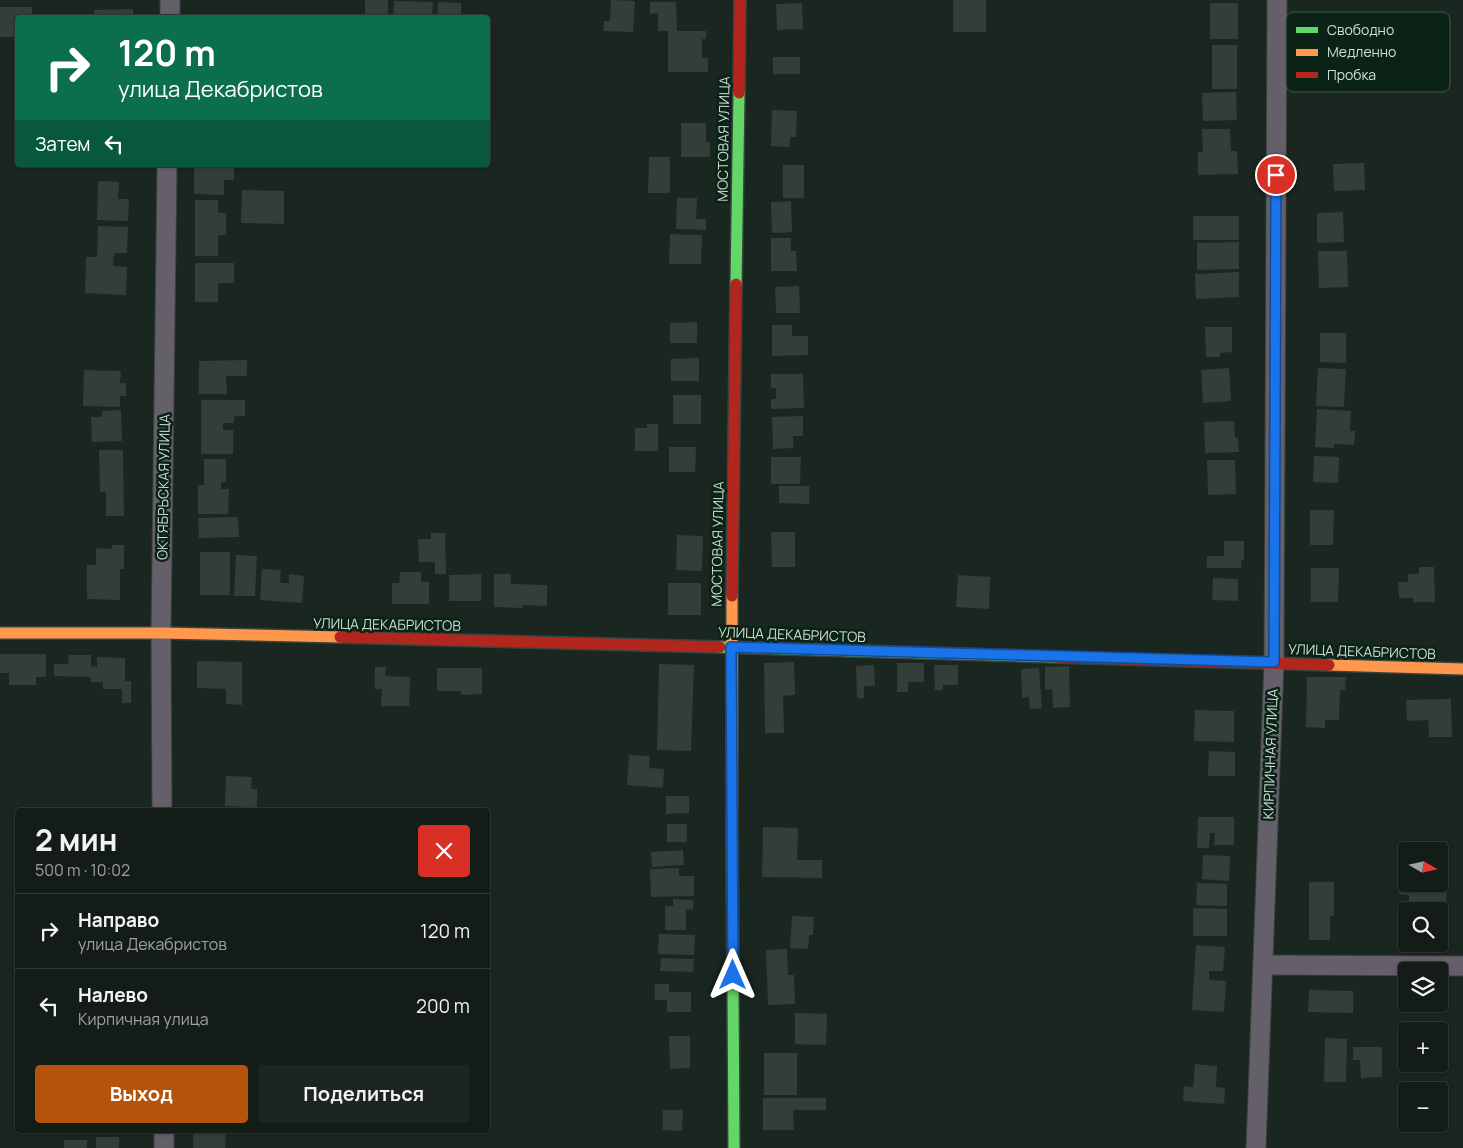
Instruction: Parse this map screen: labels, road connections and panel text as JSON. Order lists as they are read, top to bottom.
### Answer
{
  "streets": {
    "street": [
      "МОСТОВАЯ УЛИЦА",
      "ОКТЯБРЬСКАЯ УЛИЦА",
      "УЛИЦА ДЕКАБРИСТОВ",
      "КИРПИЧНАЯ УЛИЦА"
    ]
  },
  "crossings": [
    ["МОСТОВАЯ УЛИЦА", "УЛИЦА ДЕКАБРИСТОВ"],
    ["ОКТЯБРЬСКАЯ УЛИЦА", "УЛИЦА ДЕКАБРИСТОВ"],
    ["УЛИЦА ДЕКАБРИСТОВ", "КИРПИЧНАЯ УЛИЦА"]
  ],
  "legend": ["Свободно", "Медленно", "Пробка"],
  "north": "right",
  "page": {
    "turn": ["120 m", "улица Декабристов"],
    "then": "Затем",
    "heading": ["2 мин", "500 m · 10:02"],
    "map_buttons": ["+", "−"],
    "list": [
      {
        "name": "Направо",
        "note": "улица Декабристов",
        "value": "120 m"
      },
      {
        "name": "Налево",
        "note": "Кирпичная улица",
        "value": "200 m"
      }
    ],
    "buttons": ["Выход", "Поделиться"]
  }
}
